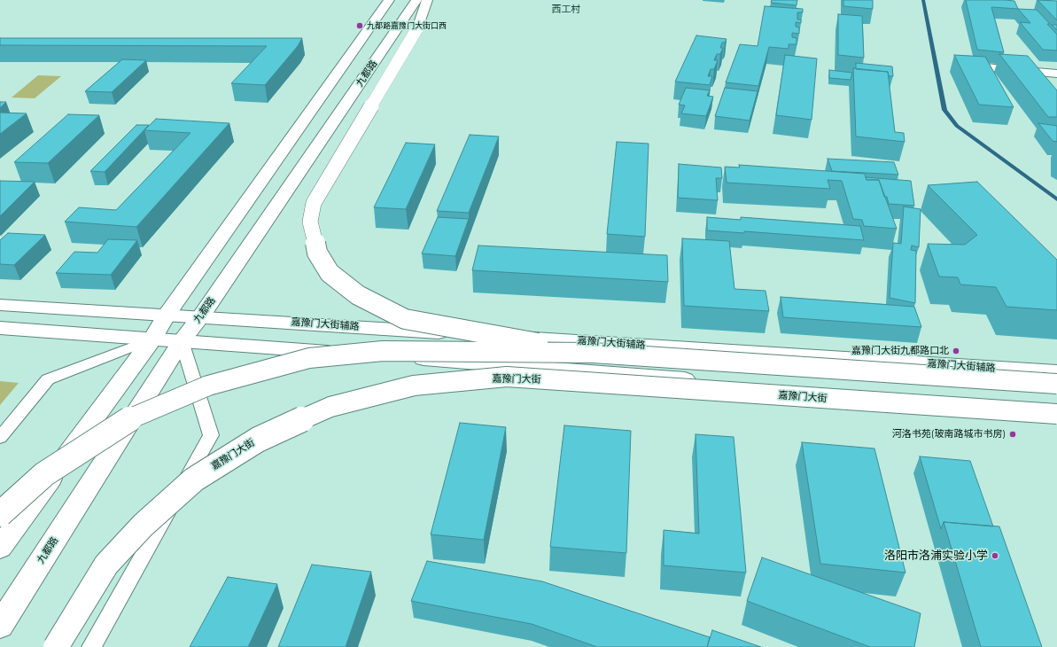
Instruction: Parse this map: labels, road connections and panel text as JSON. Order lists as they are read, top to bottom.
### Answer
{
  "streets": {
    "main road": ["九都路", "嘉豫门大街辅路", "嘉豫门大街"]
  },
  "crossings": [
    ["九都路", "嘉豫门大街辅路"]
  ],
  "districts": ["西工村"],
  "places": [
    "九都路嘉豫门大街口西",
    "嘉豫门大街九都路口北",
    "河洛书苑(玻南路城市书房)",
    "洛阳市洛浦实验小学"
  ]
}
